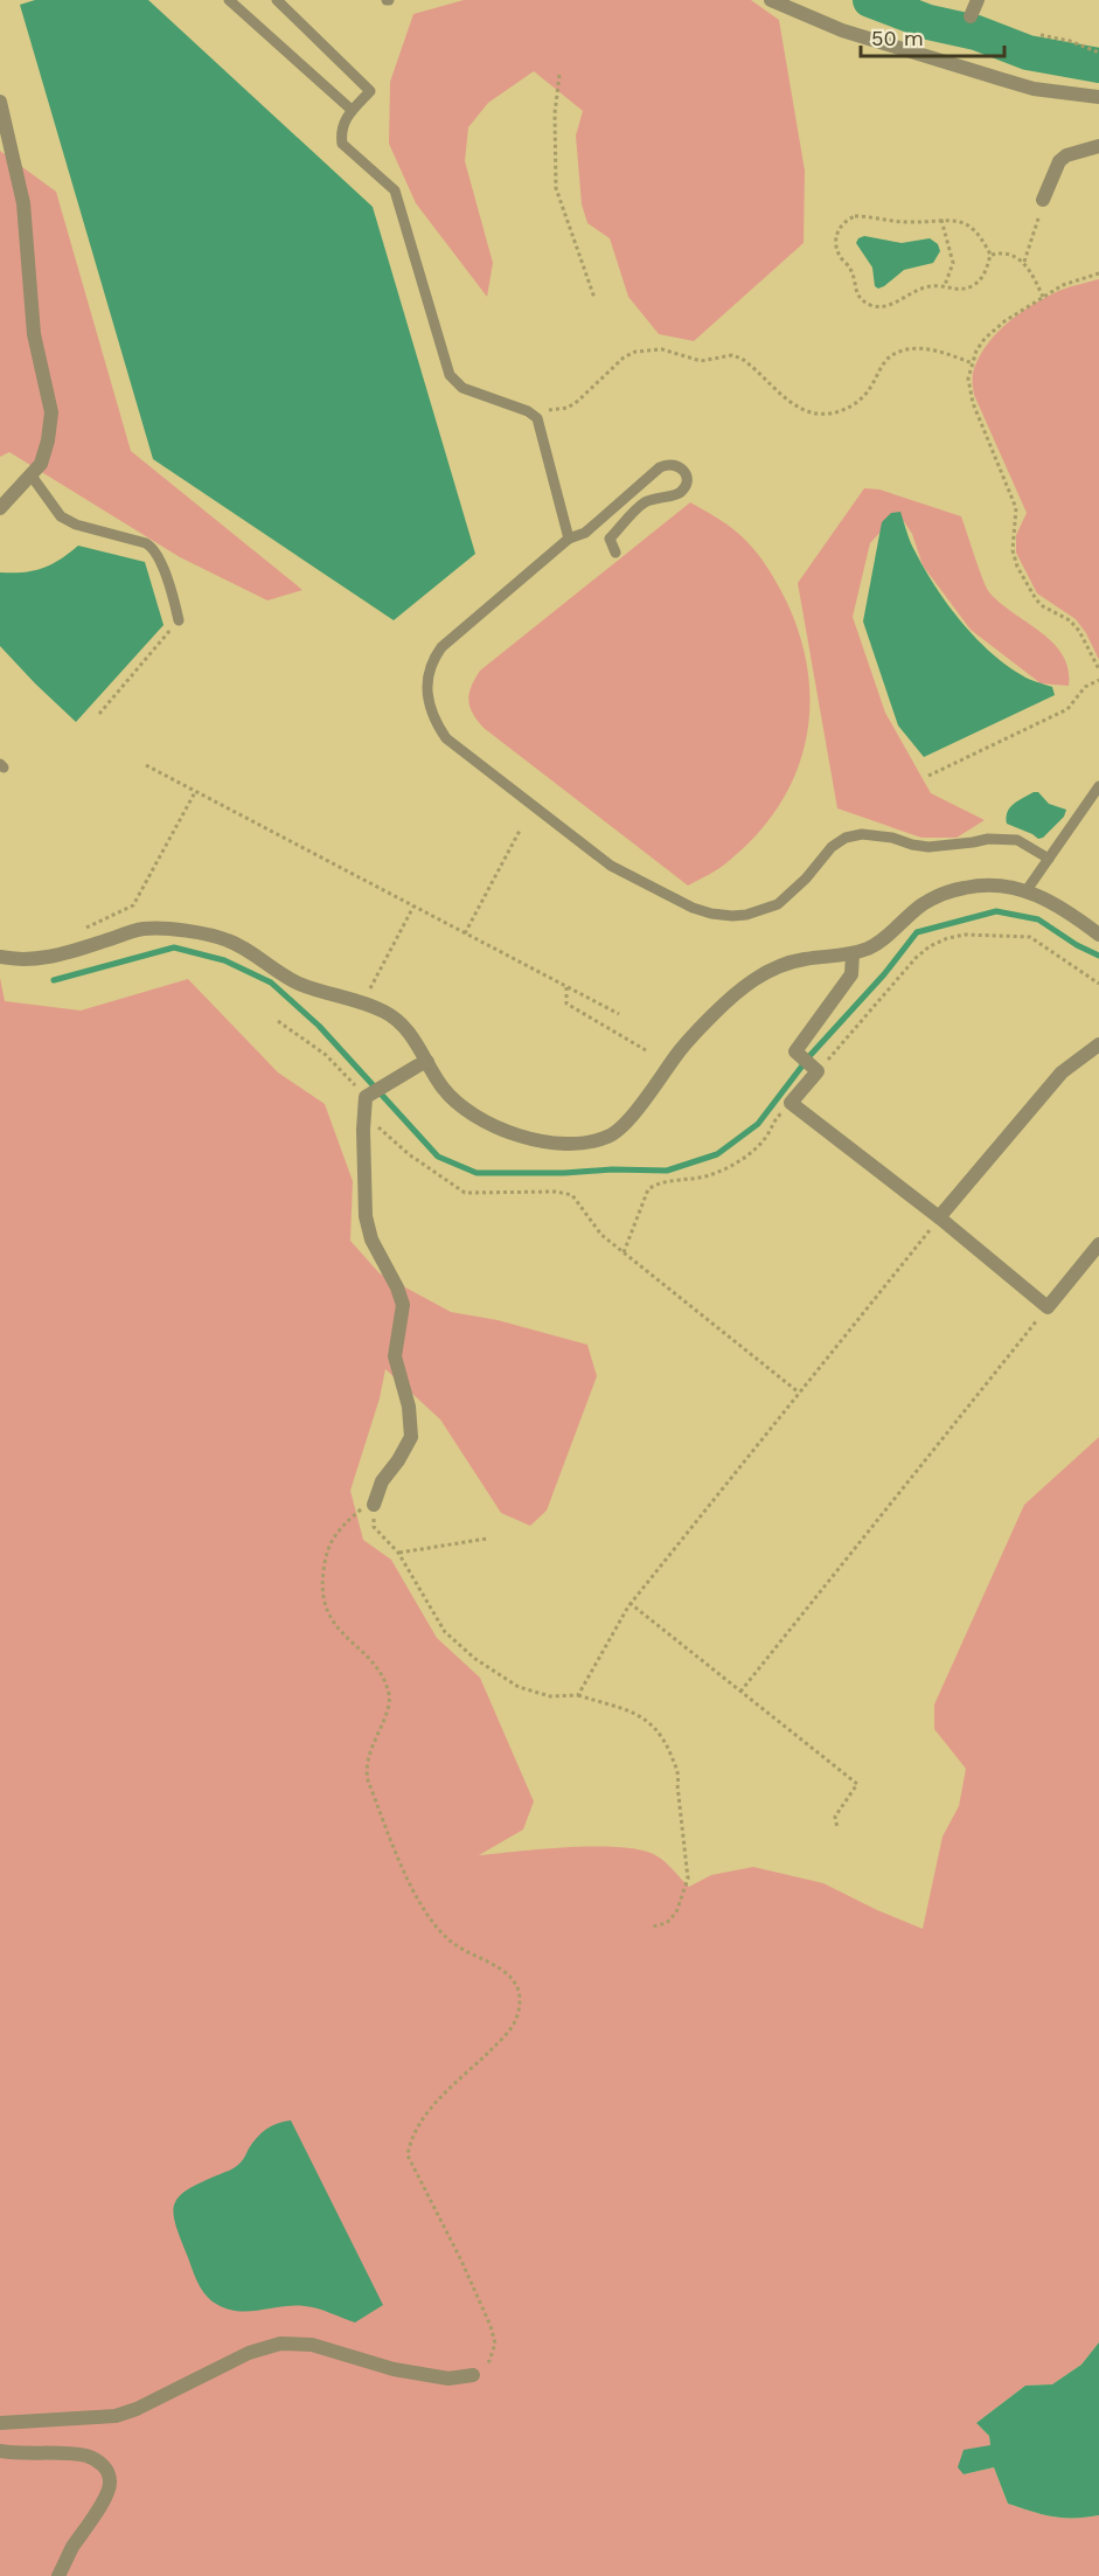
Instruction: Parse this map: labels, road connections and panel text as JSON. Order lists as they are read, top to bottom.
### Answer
{
  "scale_bar": "50 m"
}
